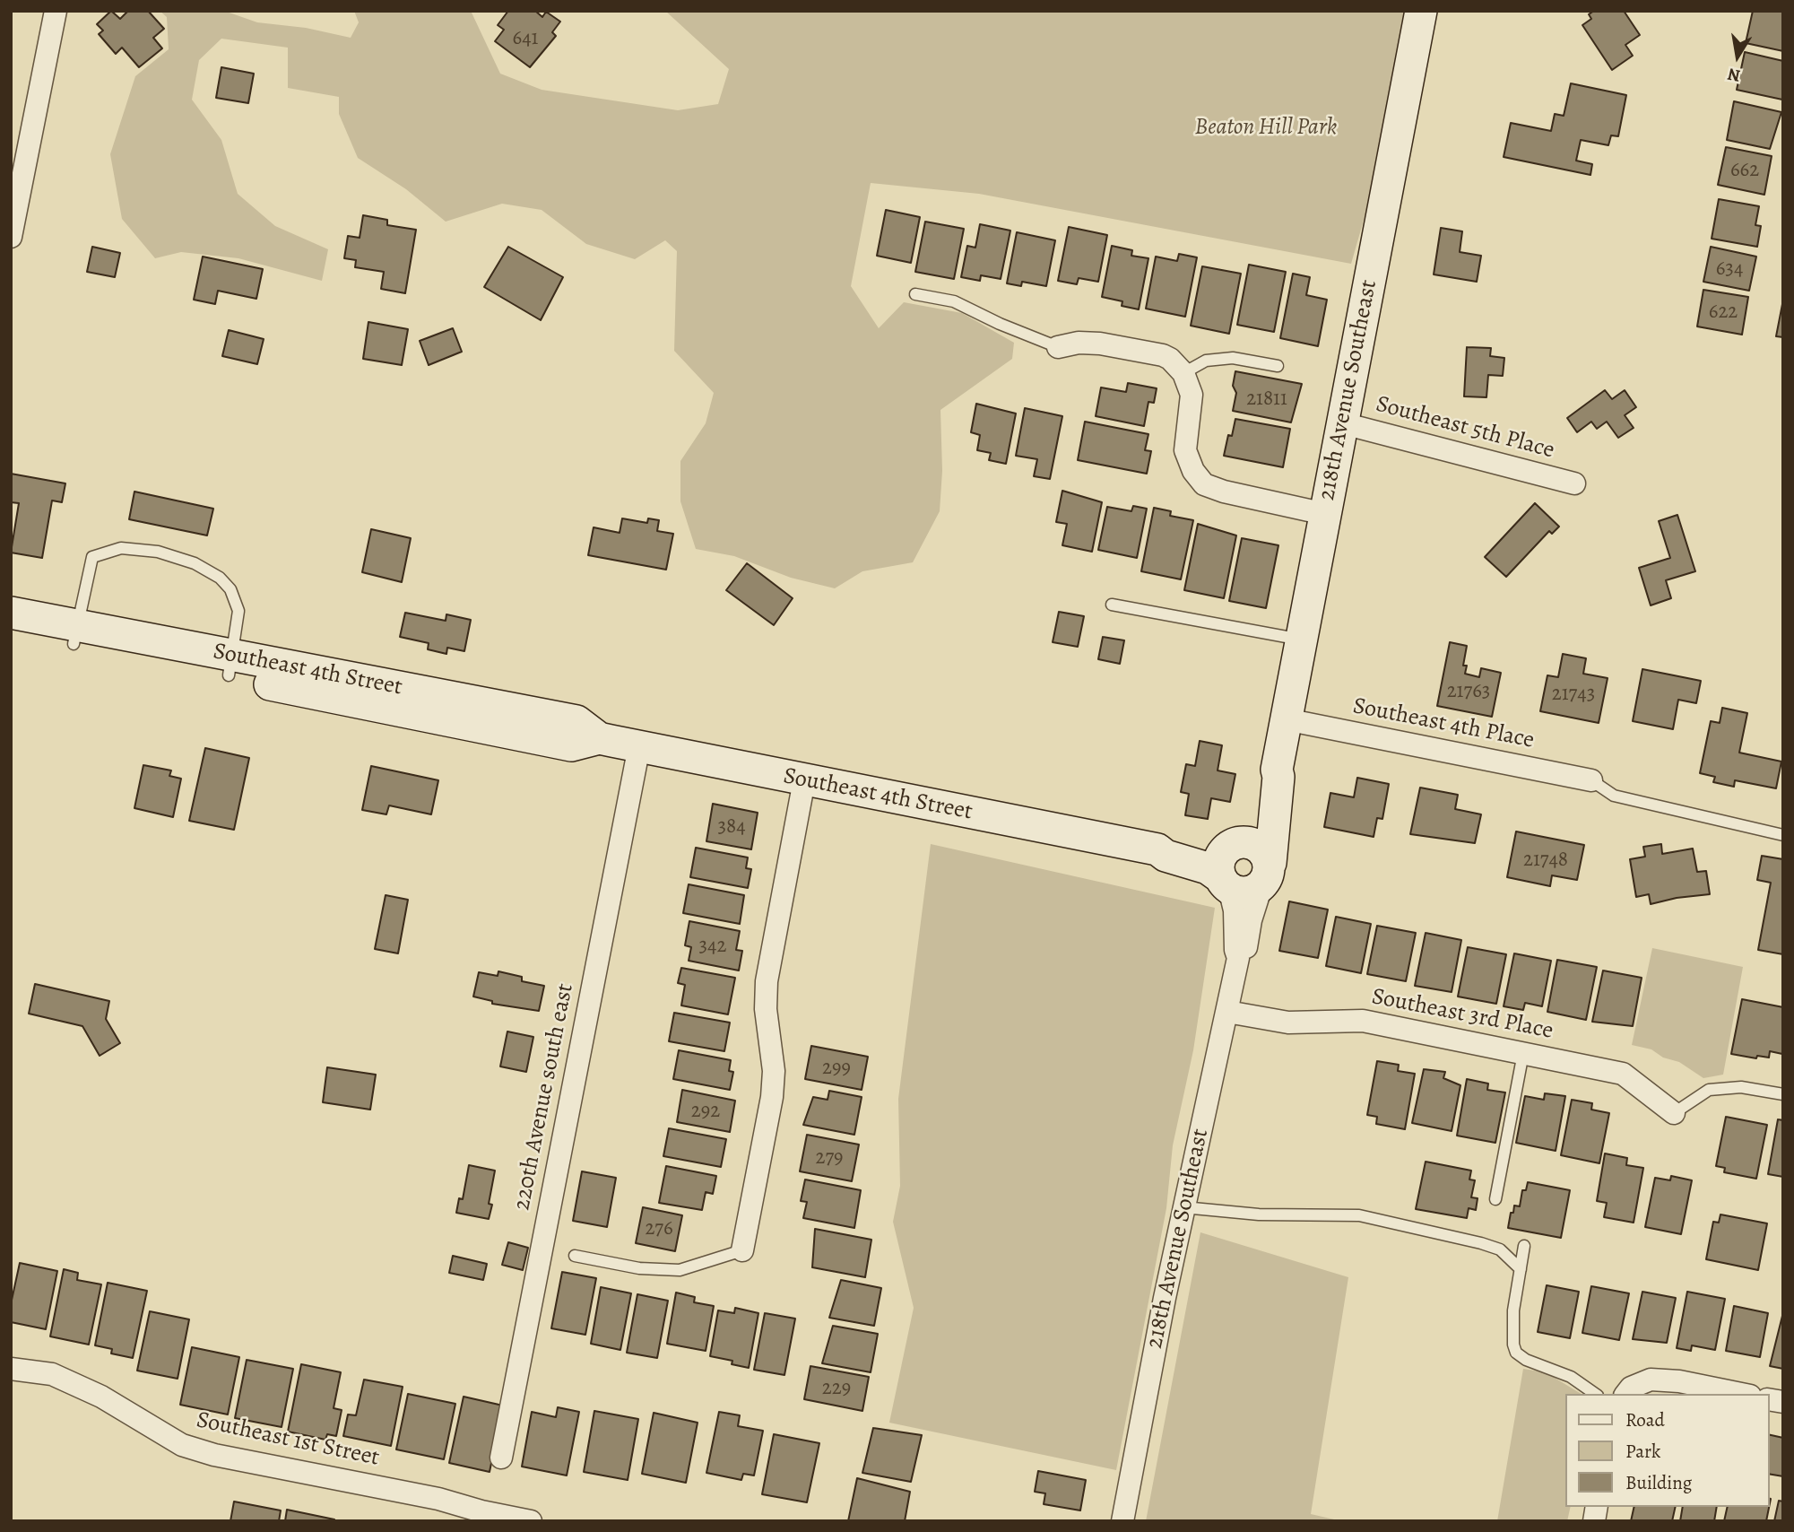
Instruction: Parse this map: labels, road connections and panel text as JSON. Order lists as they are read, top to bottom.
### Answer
{
  "streets": {
    "street": [
      "218th Avenue Southeast",
      "Southeast 5th Place",
      "Southeast 4th Street",
      "Southeast 4th Place",
      "Southeast 3rd Place",
      "220th Avenue south east",
      "Southeast 1st Street"
    ]
  },
  "crossings": [
    ["218th Avenue Southeast", "Southeast 5th Place"],
    ["218th Avenue Southeast", "Southeast 4th Street"],
    ["218th Avenue Southeast", "Southeast 4th Place"],
    ["218th Avenue Southeast", "Southeast 3rd Place"],
    ["Southeast 4th Street", "220th Avenue south east"]
  ],
  "parks": ["Beaton Hill Park"],
  "house_numbers": [
    "641",
    "662",
    "634",
    "622",
    "21811",
    "21763",
    "21743",
    "384",
    "21748",
    "342",
    "299",
    "292",
    "279",
    "276",
    "229"
  ],
  "legend": ["Road", "Park", "Building"],
  "north": "bottom"
}
